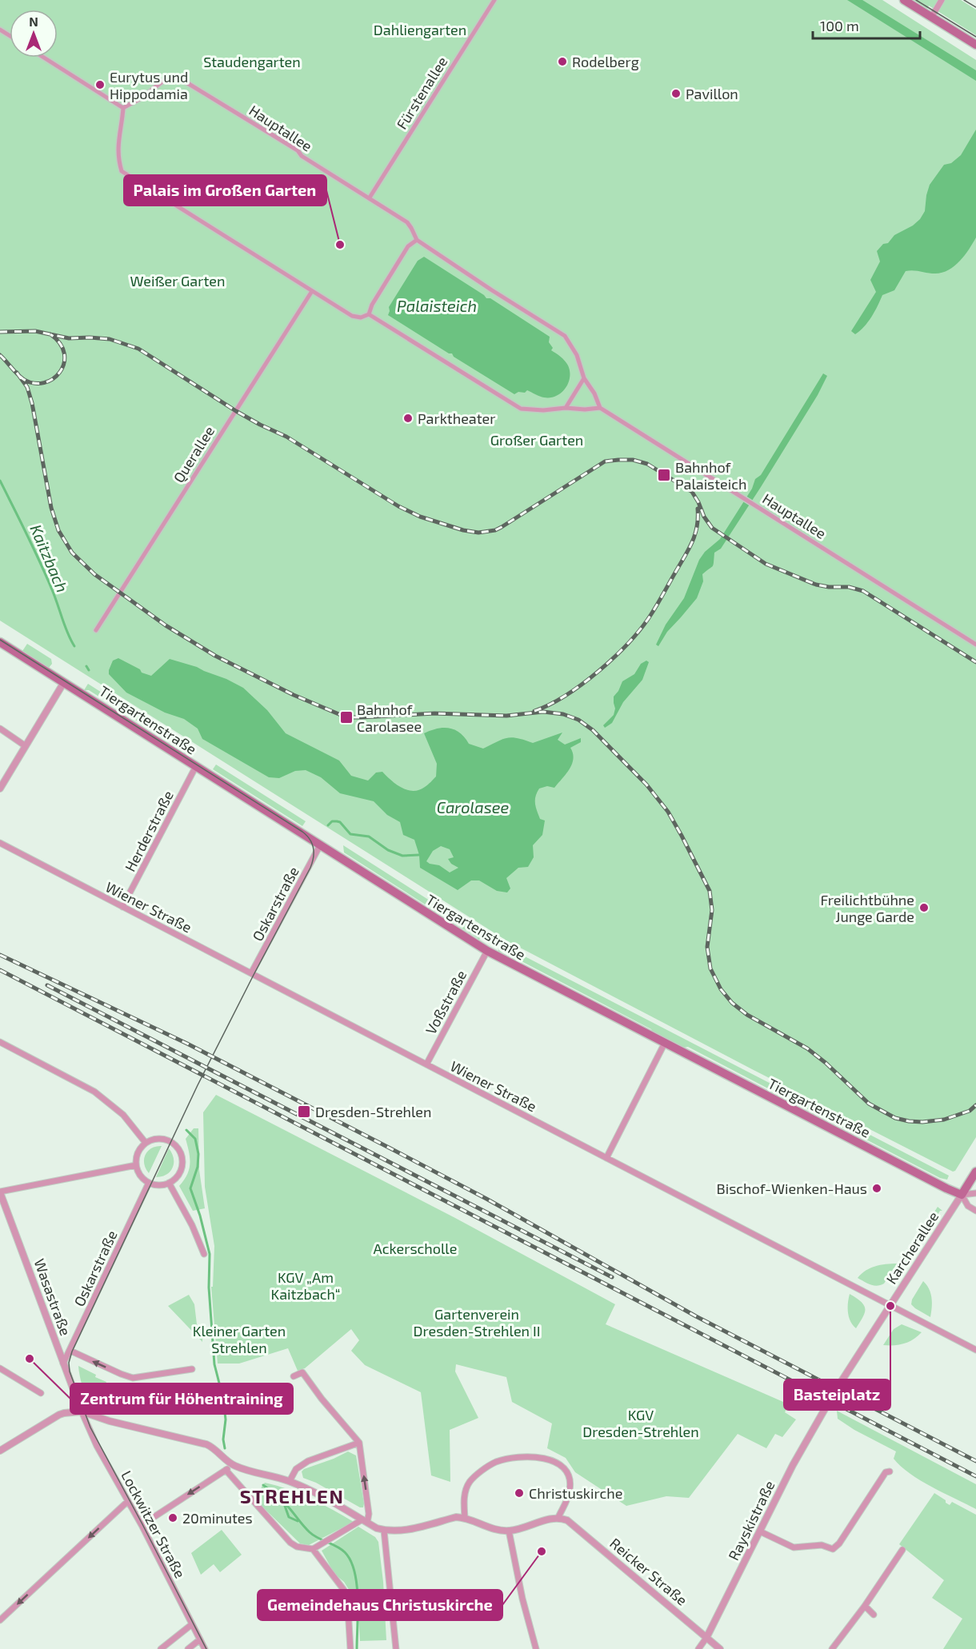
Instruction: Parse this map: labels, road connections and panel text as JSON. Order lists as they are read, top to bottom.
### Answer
{
  "streets": {
    "main road": ["Tiergartenstraße", "Karcherallee"],
    "street": [
      "Fürstenallee",
      "Hauptallee",
      "Querallee",
      "Herderstraße",
      "Oskarstraße",
      "Wiener Straße",
      "Voßstraße",
      "Wasastraße",
      "Rayskistraße",
      "Lockwitzer Straße",
      "Reicker Straße"
    ]
  },
  "crossings": [
    ["Fürstenallee", "Hauptallee"],
    ["Tiergartenstraße", "Herderstraße"],
    ["Tiergartenstraße", "Oskarstraße"],
    ["Tiergartenstraße", "Voßstraße"],
    ["Tiergartenstraße", "Karcherallee"],
    ["Herderstraße", "Wiener Straße"],
    ["Oskarstraße", "Wiener Straße"],
    ["Oskarstraße", "Wasastraße"],
    ["Wiener Straße", "Voßstraße"],
    ["Wiener Straße", "Karcherallee"],
    ["Wasastraße", "Lockwitzer Straße"],
    ["Rayskistraße", "Reicker Straße"]
  ],
  "districts": ["STREHLEN"],
  "water": ["Palaisteich", "Kaitzbach", "Carolasee"],
  "parks": [
    "Dahliengarten",
    "Staudengarten",
    "Weißer Garten",
    "Großer Garten",
    "Ackerscholle",
    "KGV „Am Kaitzbach“",
    "Gartenverein Dresden-Strehlen II",
    "Kleiner Garten Strehlen",
    "KGV Dresden-Strehlen"
  ],
  "places": {
    "other": [
      "Rodelberg",
      "Eurytus und Hippodamia",
      "Pavillon",
      "Palais im Großen Garten",
      "Parktheater",
      "Freilichtbühne Junge Garde",
      "Bischof-Wienken-Haus",
      "Basteiplatz",
      "Zentrum für Höhentraining",
      "Christuskirche",
      "20minutes",
      "Gemeindehaus Christuskirche"
    ],
    "transit": ["Bahnhof Palaisteich", "Bahnhof Carolasee", "Dresden-Strehlen"]
  },
  "scale_bar": "100 m",
  "north": "top"
}
